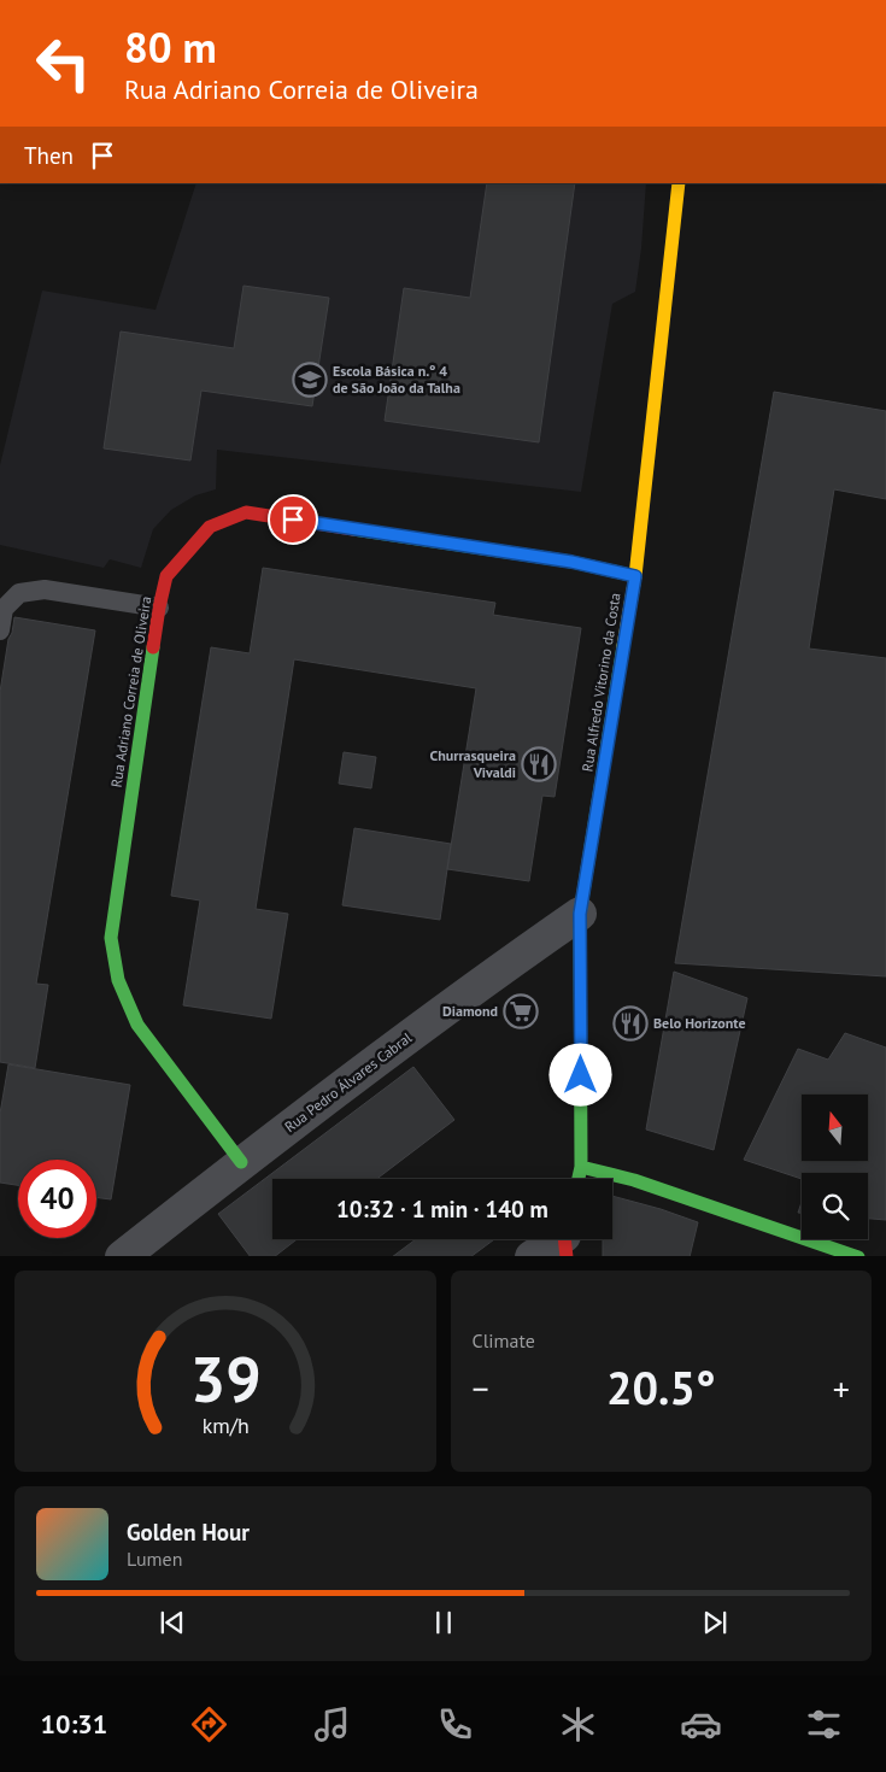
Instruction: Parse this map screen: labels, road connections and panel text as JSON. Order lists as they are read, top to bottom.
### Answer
{
  "streets": {
    "street": ["Rua Alfredo Vitorino da Costa", "Rua Adriano Correia de Oliveira", "Rua Pedro Álvares Cabral"]
  },
  "crossings": [
    ["Rua Alfredo Vitorino da Costa", "Rua Adriano Correia de Oliveira"],
    ["Rua Alfredo Vitorino da Costa", "Rua Pedro Álvares Cabral"],
    ["Rua Adriano Correia de Oliveira", "Rua Pedro Álvares Cabral"]
  ],
  "places": {
    "school or university": ["Escola Básica n.º 4 de São João da Talha"],
    "restaurant": ["Churrasqueira Vivaldi", "Belo Horizonte"],
    "supermarket": ["Diamond"]
  },
  "north": "top",
  "page": {
    "turn": ["80 m", "Rua Adriano Correia de Oliveira"],
    "then": "Then",
    "limit": "40",
    "trip": "10:32 · 1 min · 140 m",
    "tile": "Climate",
    "heat": ["−", "20.5°", "+"],
    "song": ["Golden Hour", "Lumen"],
    "tabs": "10:31",
    "gauge": ["39", "km/h"]
  }
}
